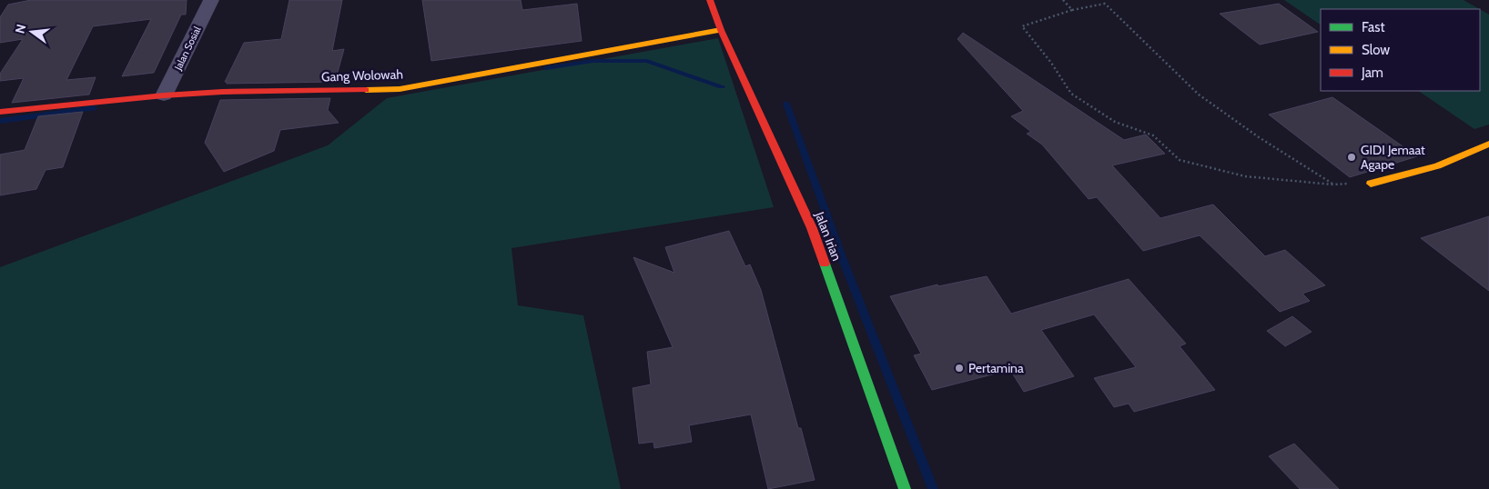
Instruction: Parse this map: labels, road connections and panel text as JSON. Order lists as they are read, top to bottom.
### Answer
{
  "streets": {
    "street": ["Jalan Sosial", "Gang Wolowah", "Jalan Irian"]
  },
  "crossings": [
    ["Jalan Sosial", "Gang Wolowah"],
    ["Gang Wolowah", "Jalan Irian"]
  ],
  "places": ["GIDI Jemaat Agape", "Pertamina"],
  "legend": ["Fast", "Slow", "Jam"],
  "north": "left"
}
